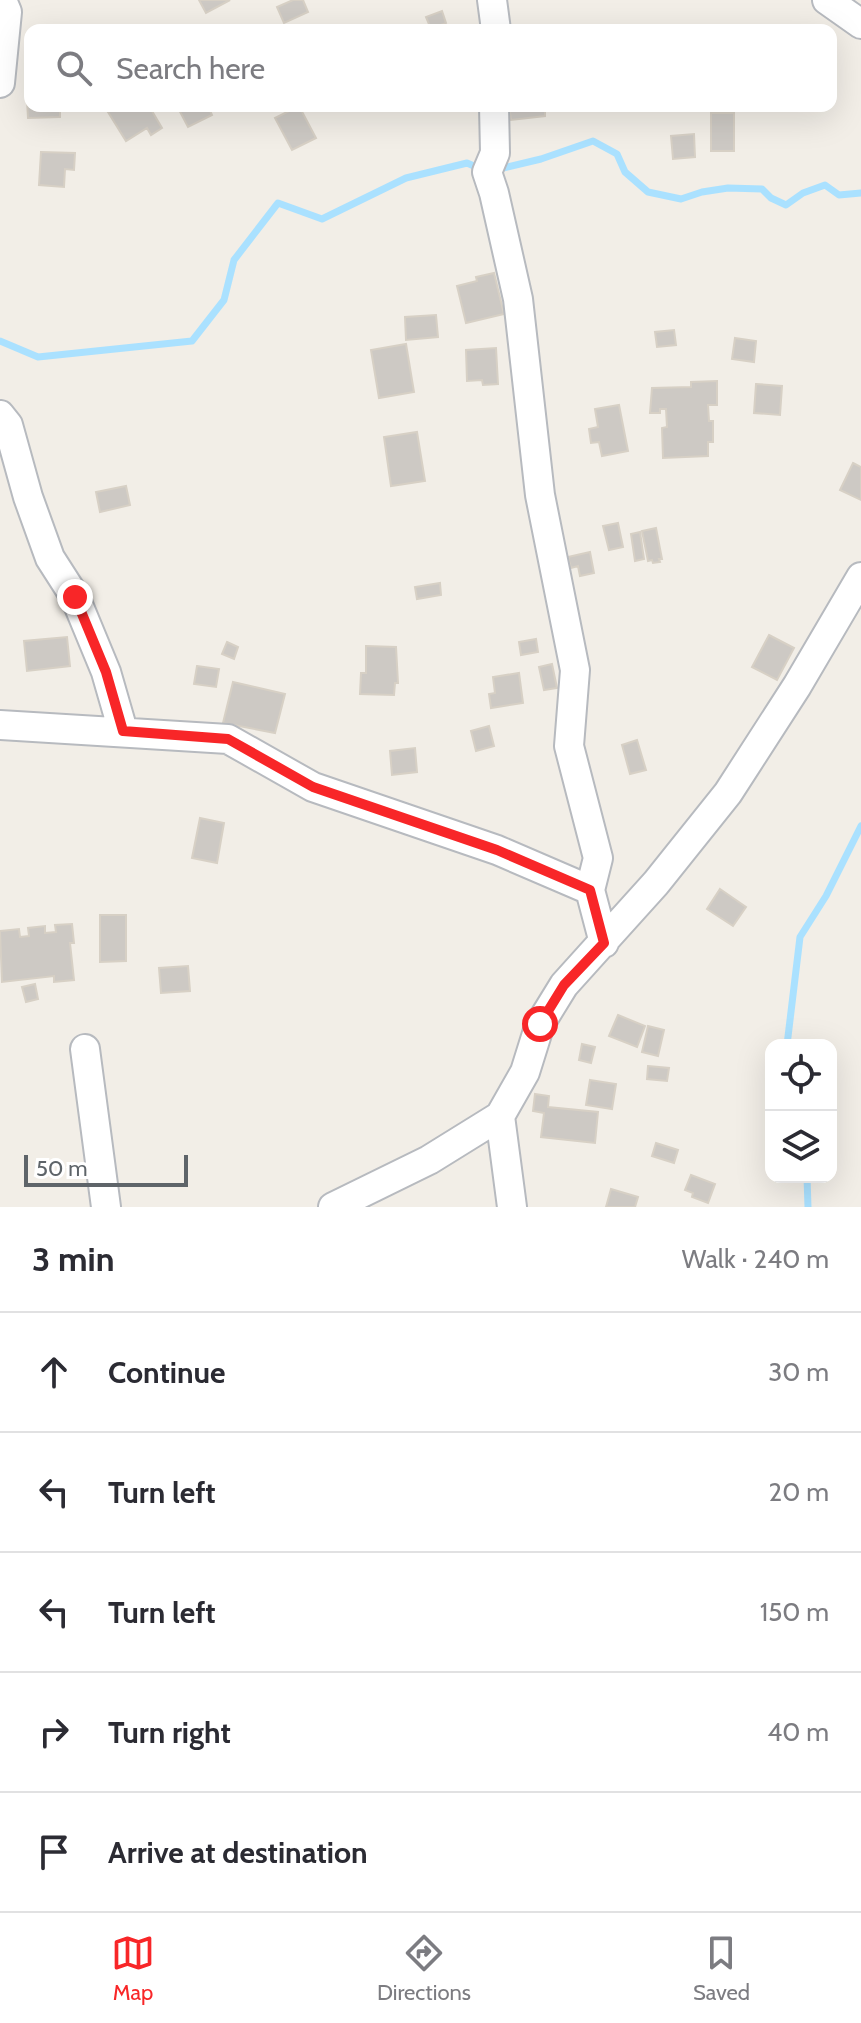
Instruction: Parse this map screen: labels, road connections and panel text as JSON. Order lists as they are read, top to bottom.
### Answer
{
  "scale_bar": "50 m",
  "page": {
    "search": "Search here",
    "scale": "50 m",
    "heading": ["3 min", "Walk · 240 m"],
    "list": [
      ["Continue", "30 m"],
      ["Turn left", "20 m"],
      ["Turn left", "150 m"],
      ["Turn right", "40 m"],
      "Arrive at destination"
    ],
    "nav": ["Map", "Directions", "Saved"]
  }
}
